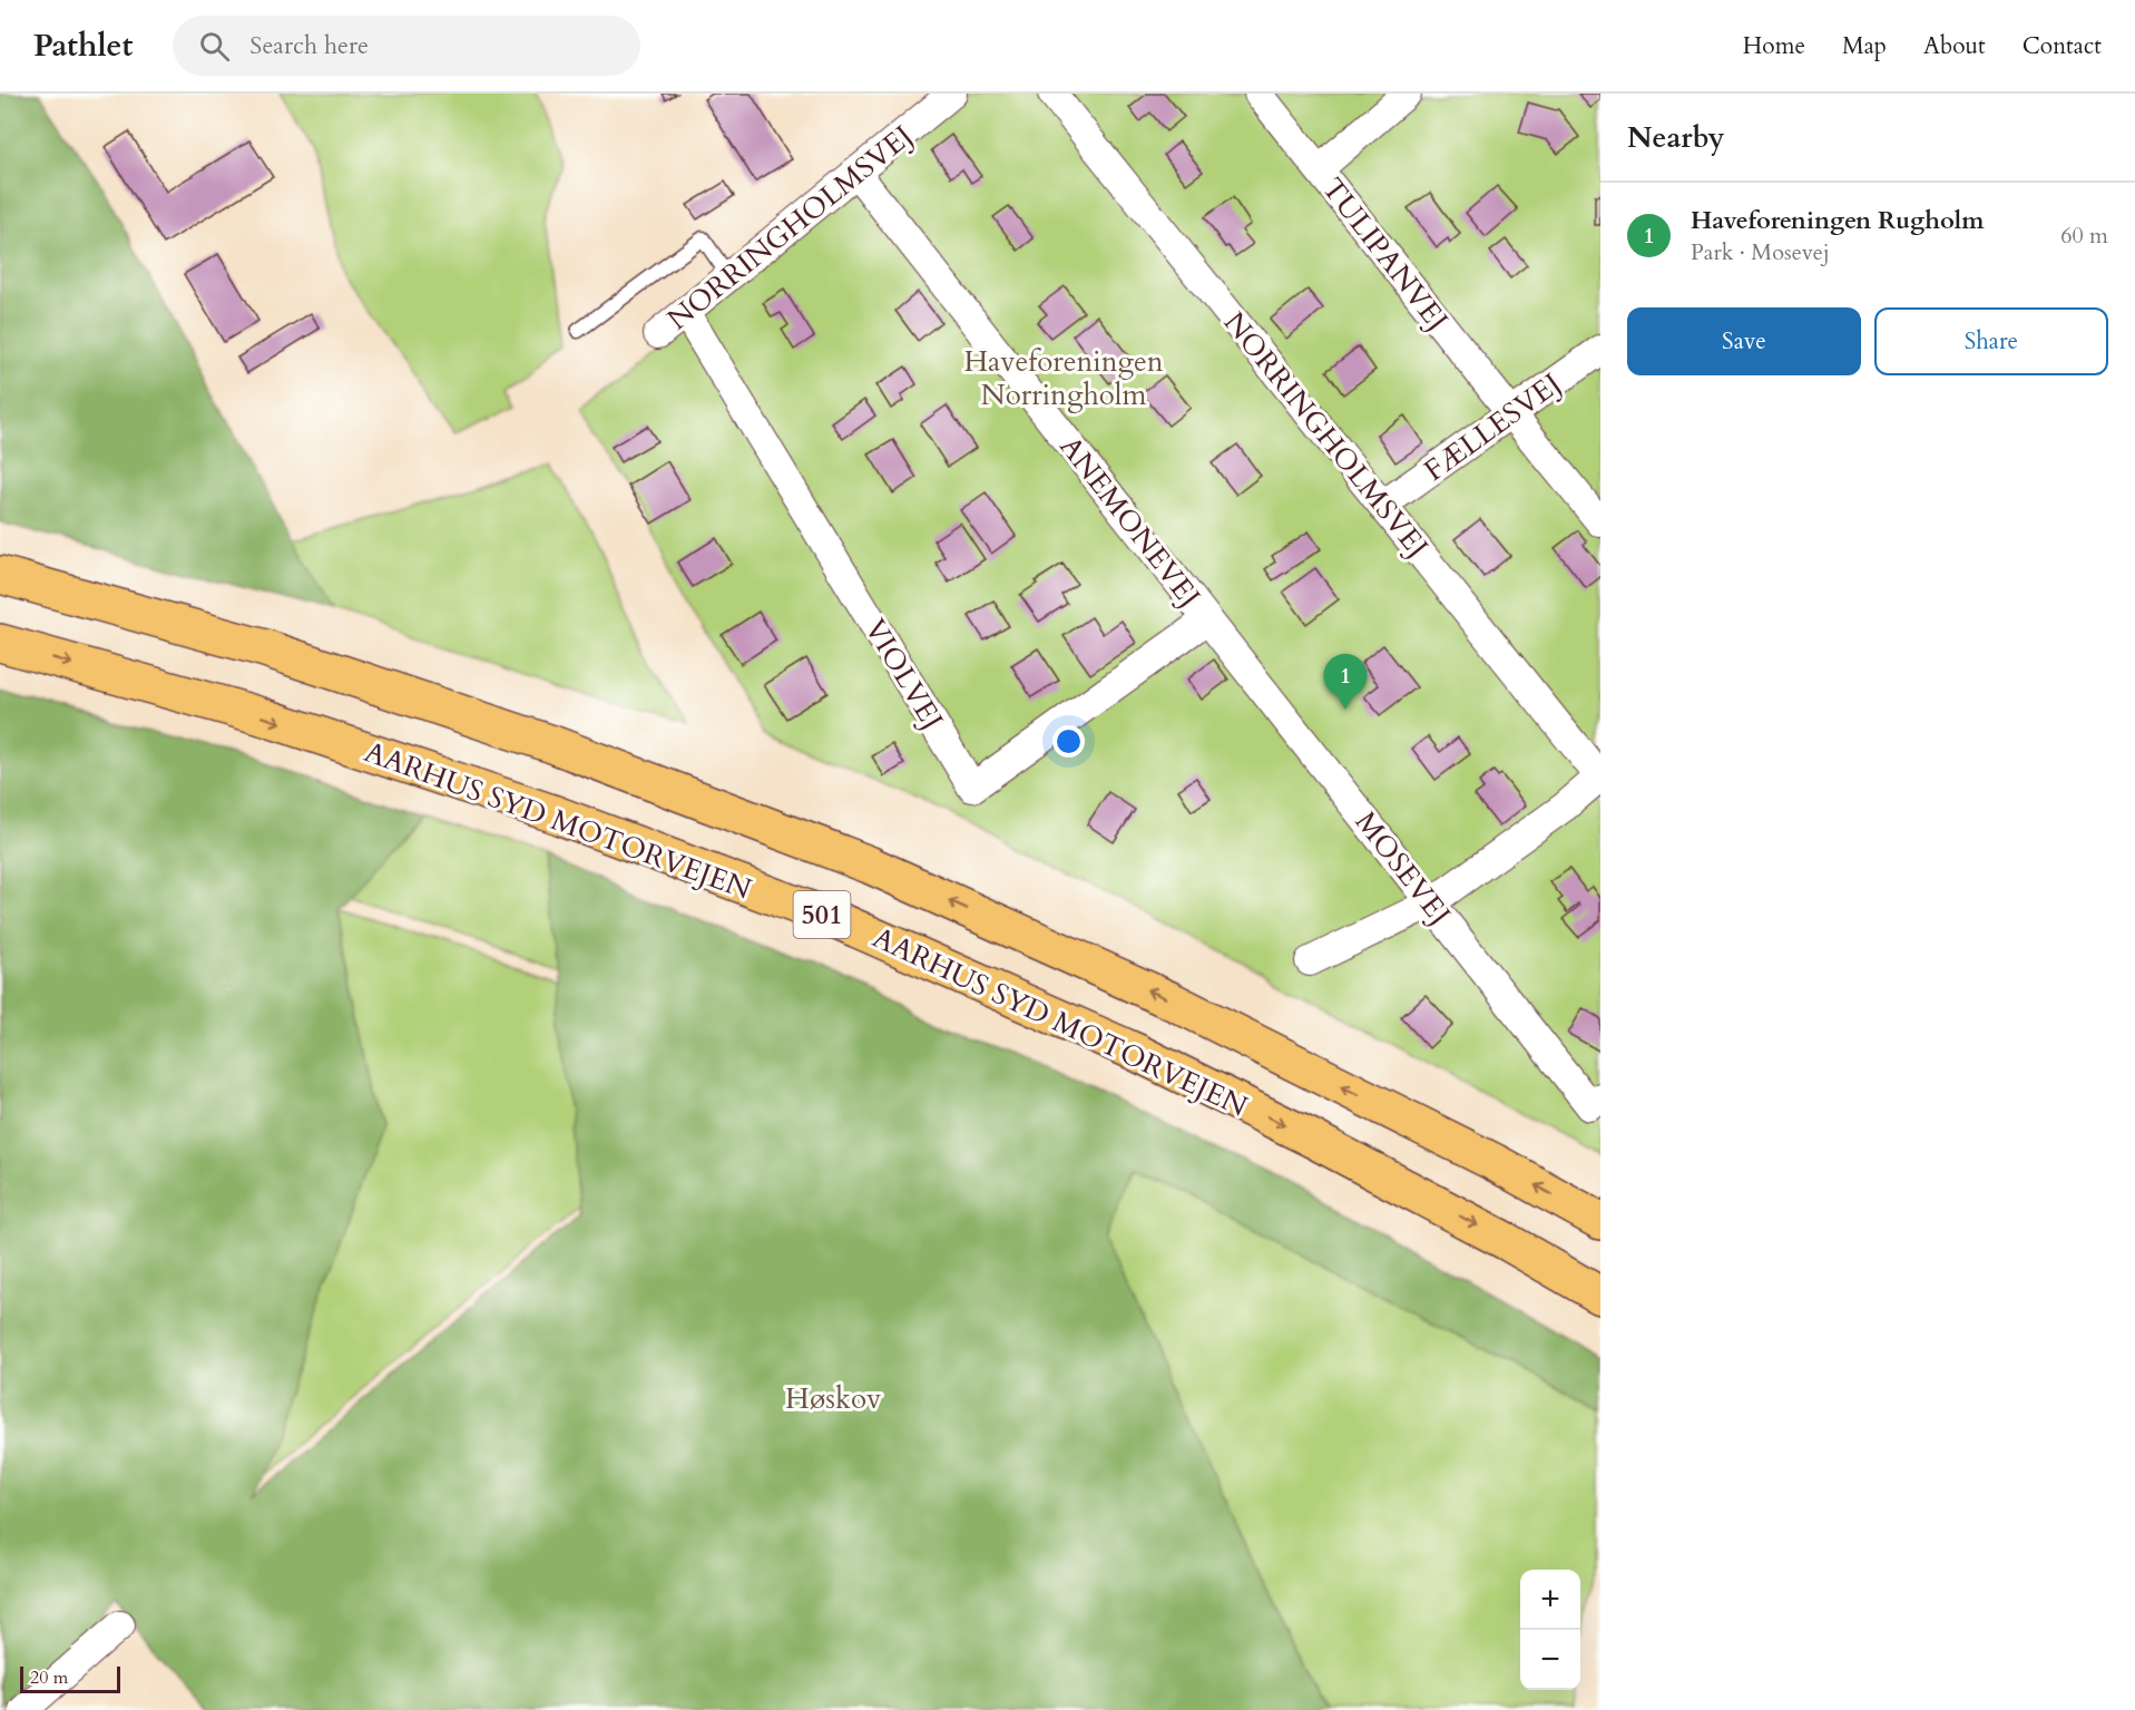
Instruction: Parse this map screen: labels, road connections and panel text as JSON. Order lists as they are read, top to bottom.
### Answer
{
  "streets": {
    "highway": ["AARHUS SYD MOTORVEJEN", "501"],
    "street": [
      "NORRINGHOLMSVEJ",
      "TULIPANVEJ",
      "FÆLLESVEJ",
      "ANEMONEVEJ",
      "VIOLVEJ",
      "MOSEVEJ"
    ]
  },
  "crossings": [
    ["NORRINGHOLMSVEJ", "FÆLLESVEJ"],
    ["NORRINGHOLMSVEJ", "ANEMONEVEJ"],
    ["NORRINGHOLMSVEJ", "VIOLVEJ"],
    ["TULIPANVEJ", "FÆLLESVEJ"],
    ["ANEMONEVEJ", "VIOLVEJ"],
    ["ANEMONEVEJ", "MOSEVEJ"],
    ["VIOLVEJ", "MOSEVEJ"]
  ],
  "parks": ["Haveforeningen Norringholm", "Høskov"],
  "scale_bar": "20 m",
  "page": {
    "header": "Pathlet",
    "search": "Search here",
    "nav": [
      "Home",
      "Map",
      "About",
      "Contact"
    ],
    "heading": "Nearby",
    "list": [
      {
        "mark": "1",
        "name": "Haveforeningen Rugholm",
        "note": "Park · Mosevej",
        "value": "60 m"
      }
    ],
    "buttons": ["Save", "Share"],
    "pins": "1",
    "map_buttons": ["+", "−"],
    "scale": "20 m"
  }
}
